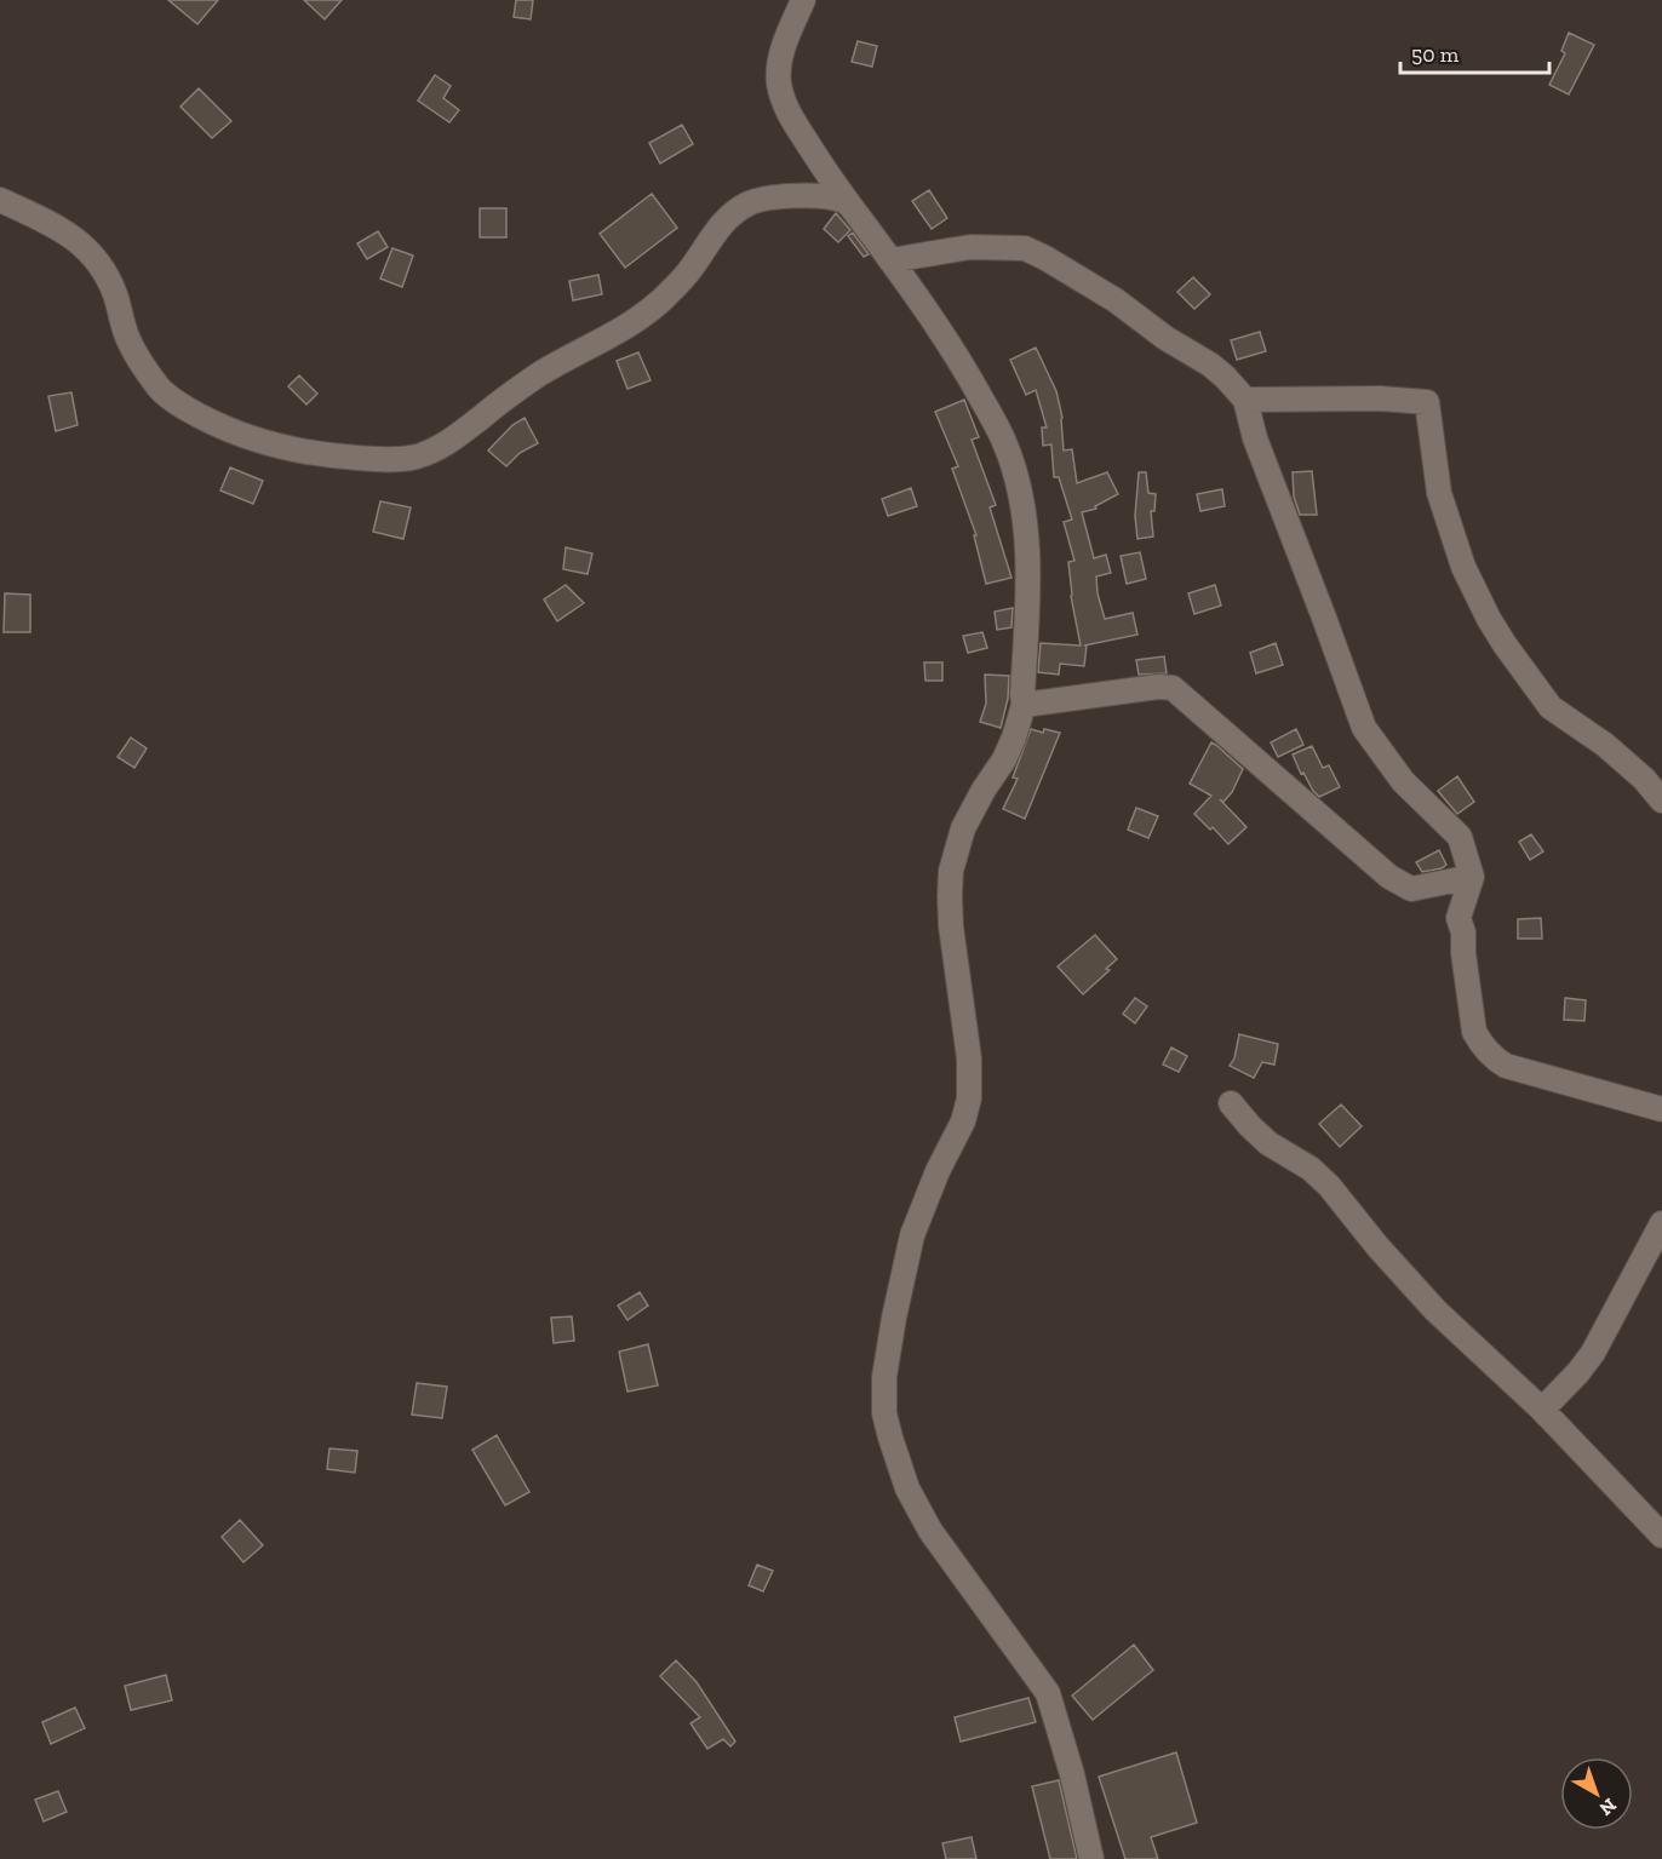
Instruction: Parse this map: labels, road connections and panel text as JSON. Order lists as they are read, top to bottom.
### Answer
{
  "scale_bar": "50 m",
  "north": "bottom right"
}
